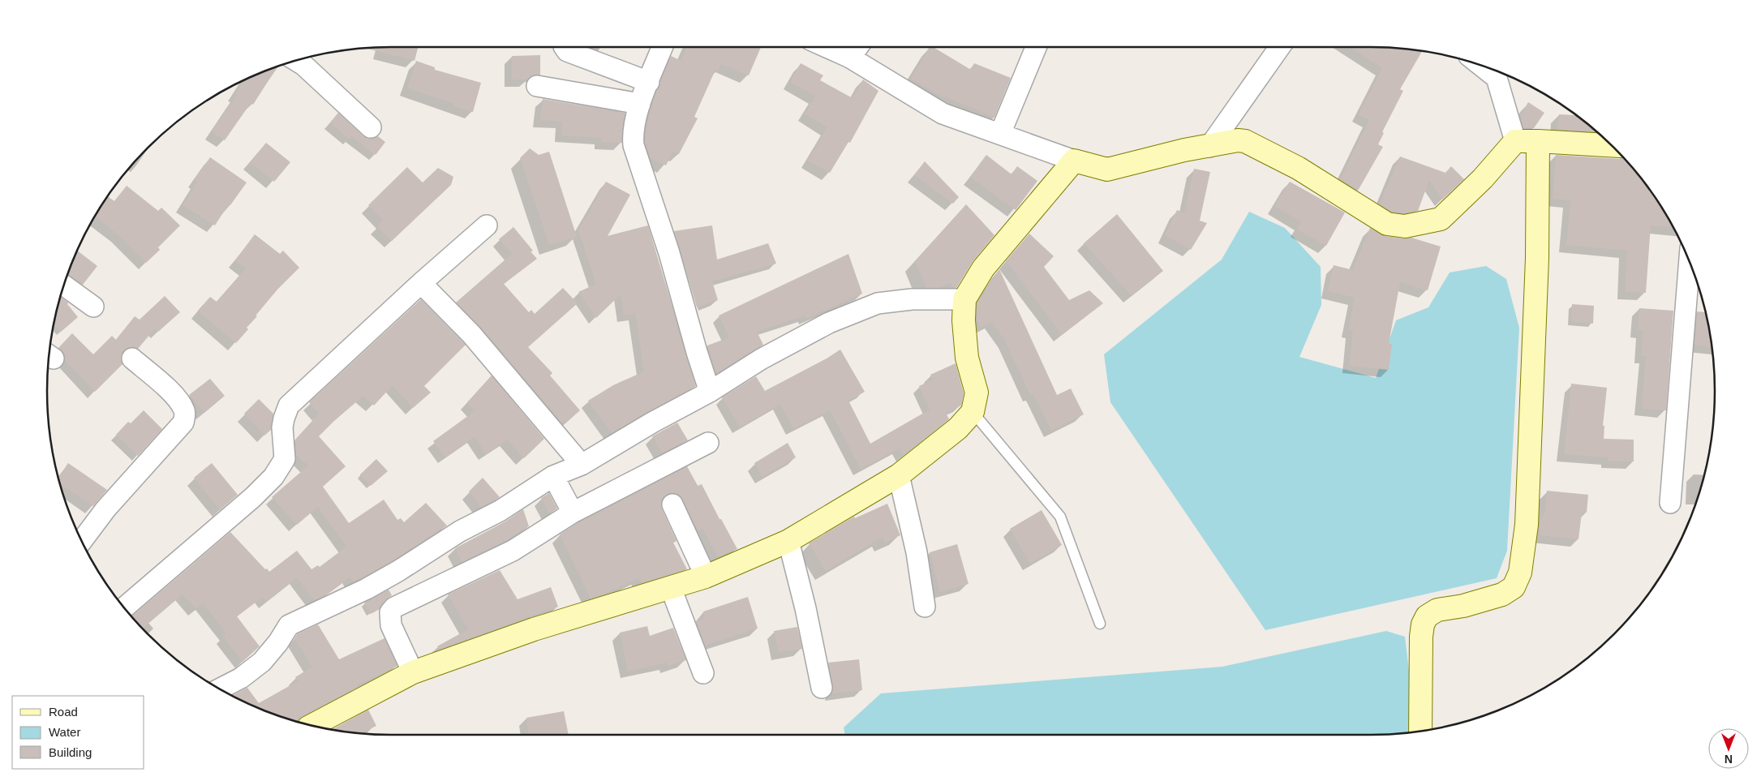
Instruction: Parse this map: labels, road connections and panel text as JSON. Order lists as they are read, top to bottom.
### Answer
{
  "legend": ["Road", "Water", "Building"],
  "north": "bottom"
}
